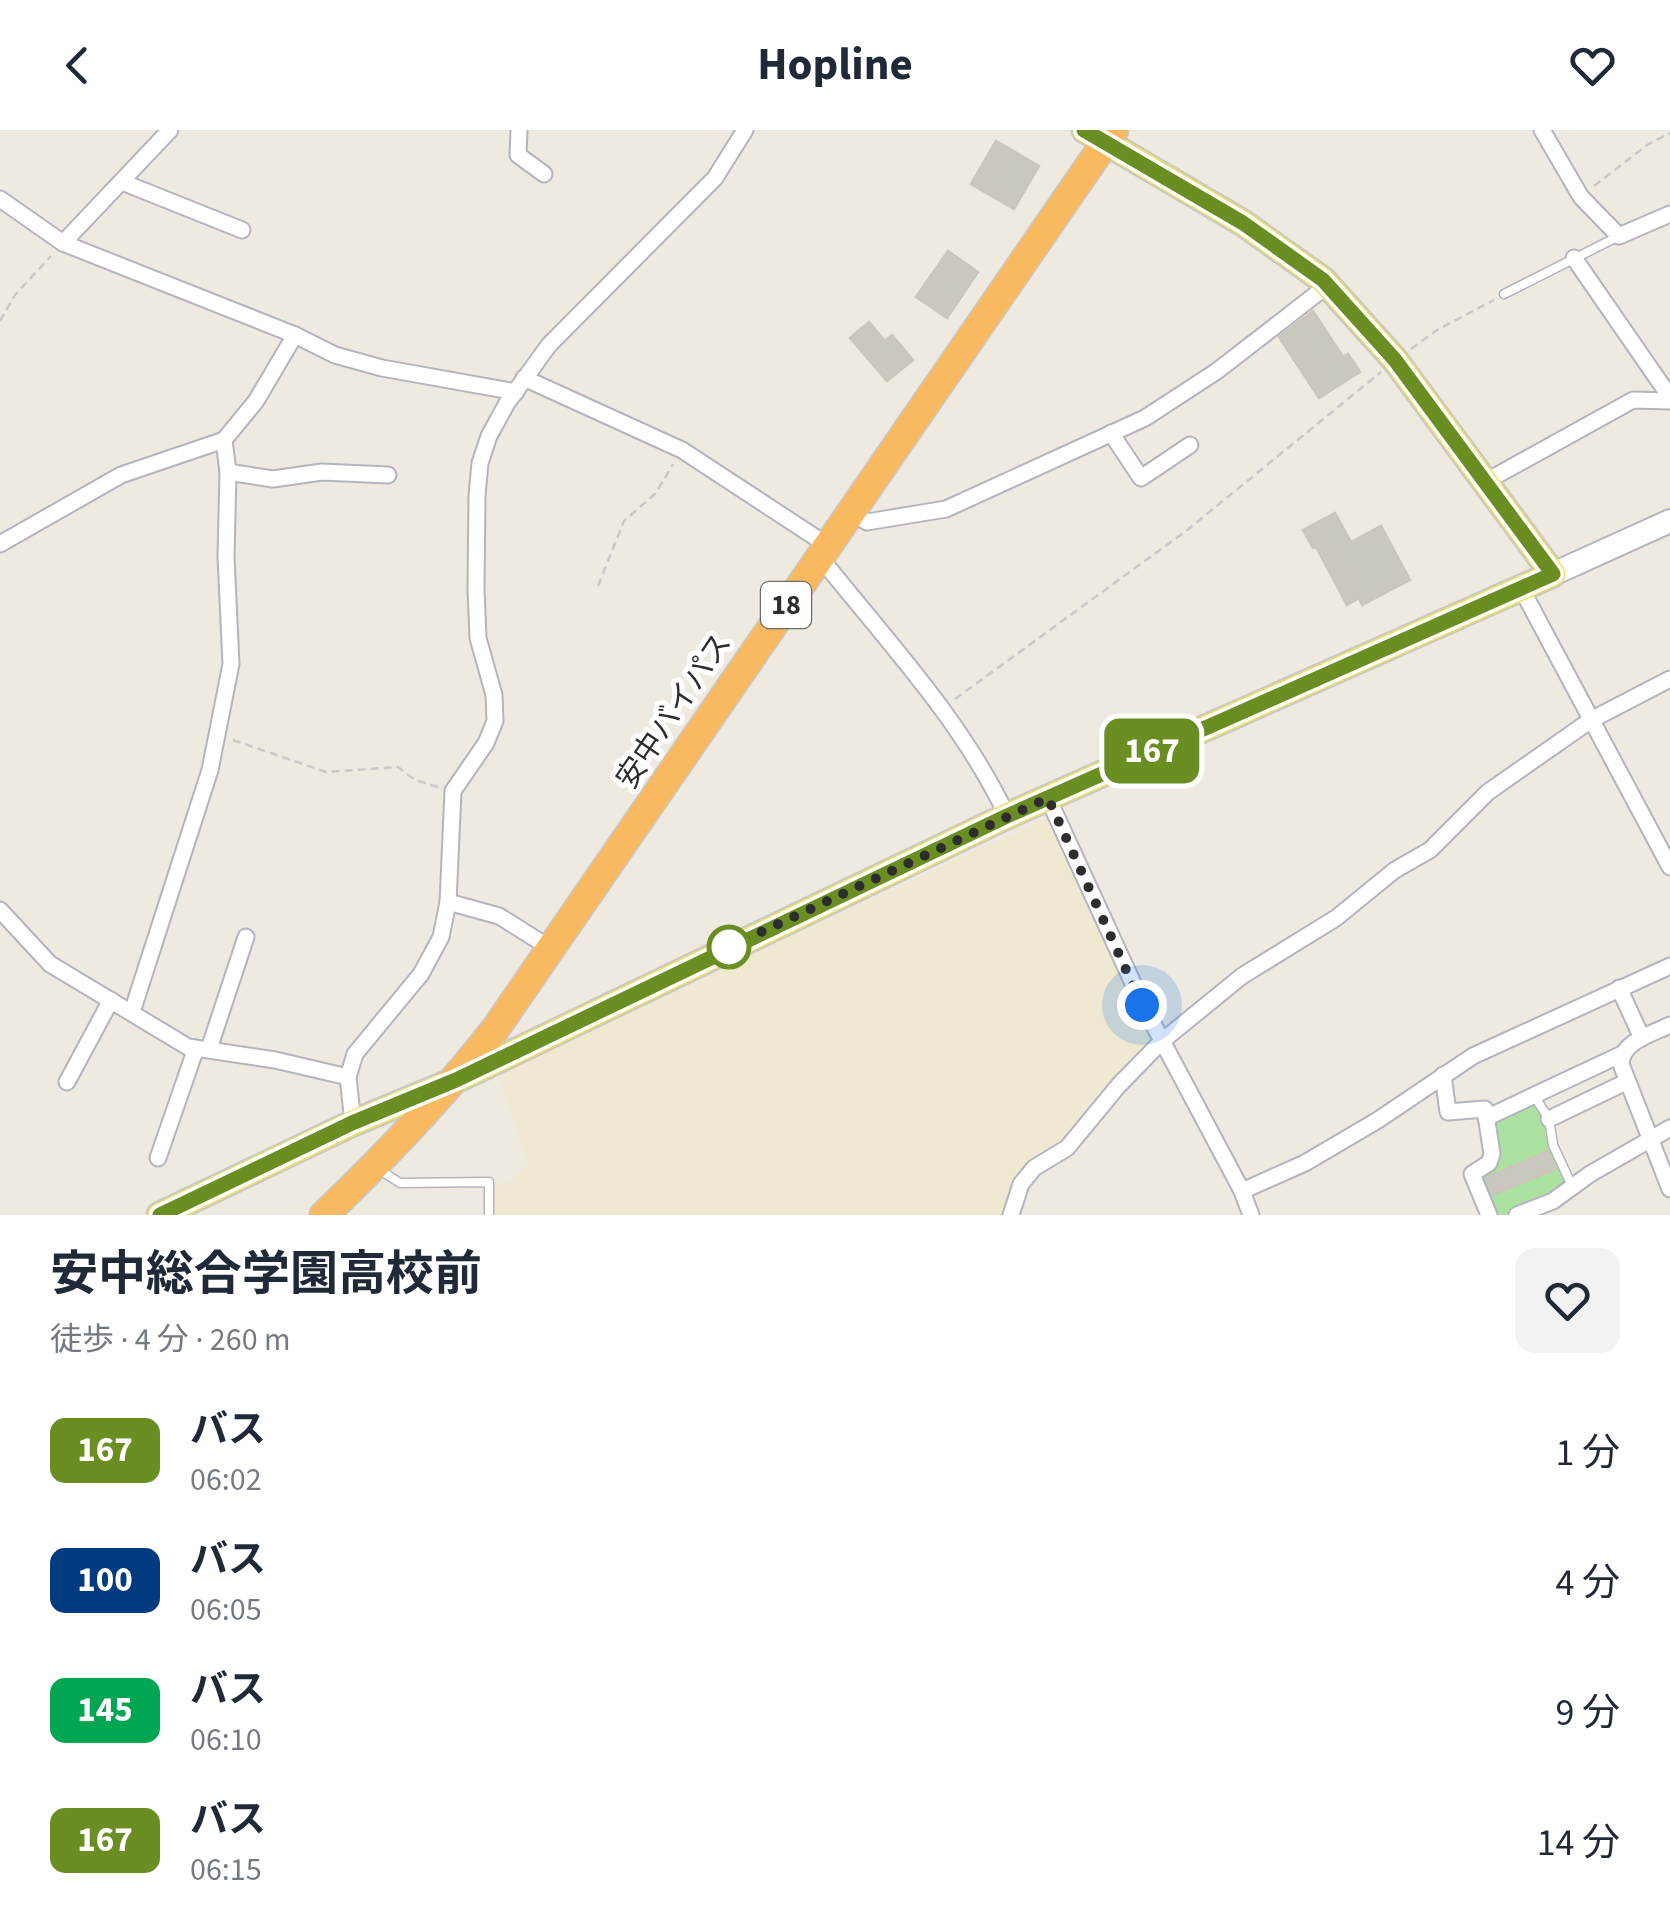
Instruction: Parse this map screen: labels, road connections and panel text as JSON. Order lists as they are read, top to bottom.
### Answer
{
  "streets": {
    "highway": ["18", "安中バイパス"]
  },
  "crossings": [
    ["18", "安中バイパス"]
  ],
  "lines": ["bus line 167"],
  "page": {
    "header": "Hopline",
    "on_map": "167",
    "heading": ["安中総合学園高校前", "徒歩 · 4 分 · 260 m"],
    "list": [
      {
        "mark": "167",
        "name": "バス",
        "note": "06:02",
        "value": "1 分"
      },
      {
        "mark": "100",
        "name": "バス",
        "note": "06:05",
        "value": "4 分"
      },
      {
        "mark": "145",
        "name": "バス",
        "note": "06:10",
        "value": "9 分"
      },
      {
        "mark": "167",
        "name": "バス",
        "note": "06:15",
        "value": "14 分"
      }
    ]
  }
}
